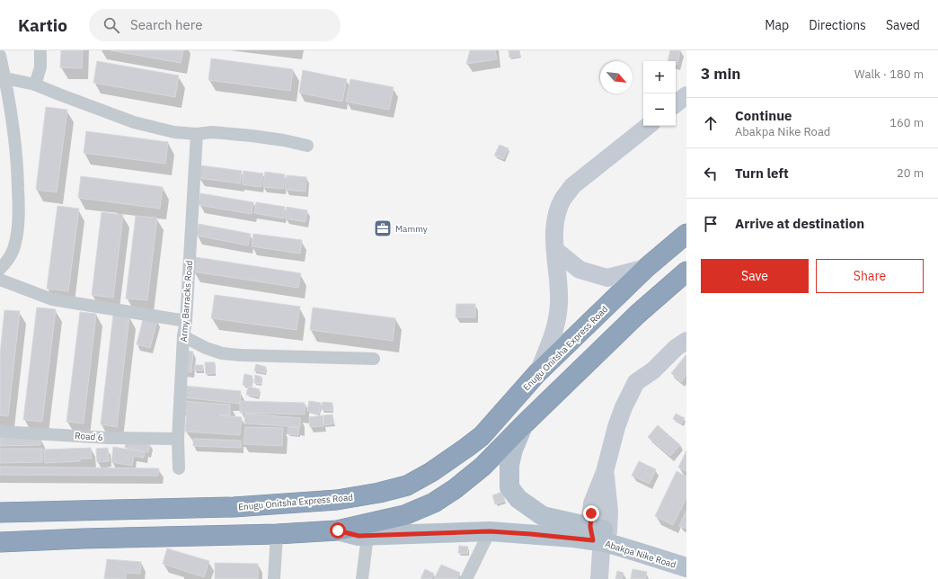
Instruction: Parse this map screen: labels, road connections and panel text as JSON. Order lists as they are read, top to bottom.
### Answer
{
  "streets": {
    "highway": ["Enugu Onitsha Express Road"],
    "main road": ["Abakpa Nike Road"],
    "street": ["Army Barracks Road", "Road 6"]
  },
  "crossings": [
    ["Army Barracks Road", "Road 6"]
  ],
  "places": {
    "office": ["Mammy"]
  },
  "north": "bottom right",
  "page": {
    "header": "Kartio",
    "search": "Search here",
    "nav": ["Map", "Directions", "Saved"],
    "heading": ["3 min", "Walk · 180 m"],
    "map_buttons": ["+", "−"],
    "list": [
      ["Continue", "Abakpa Nike Road", "160 m"],
      ["Turn left", "20 m"],
      "Arrive at destination"
    ],
    "buttons": ["Save", "Share"]
  }
}
